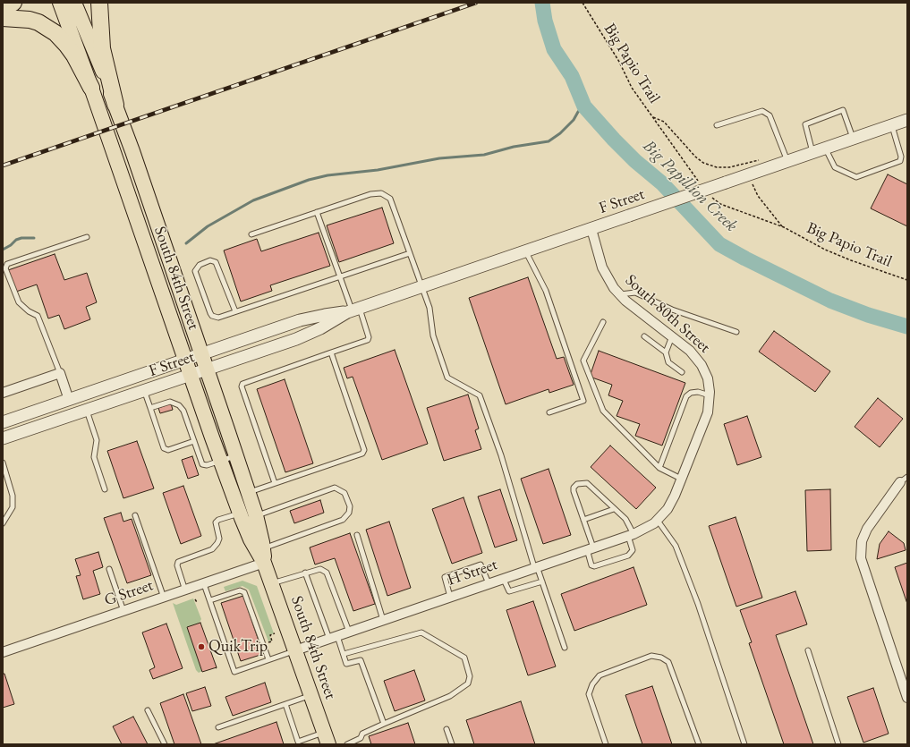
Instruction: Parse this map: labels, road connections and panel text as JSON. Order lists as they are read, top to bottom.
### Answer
{
  "streets": {
    "main road": ["South 84th Street"],
    "street": [
      "F Street",
      "South 80th Street",
      "H Street",
      "G Street"
    ],
    "path": ["Big Papio Trail"]
  },
  "crossings": [
    ["F Street", "South 84th Street"],
    ["F Street", "South 80th Street"],
    ["South 84th Street", "H Street"],
    ["South 84th Street", "G Street"],
    ["South 80th Street", "H Street"]
  ],
  "water": ["Big Papillion Creek"],
  "places": ["QuikTrip"]
}
